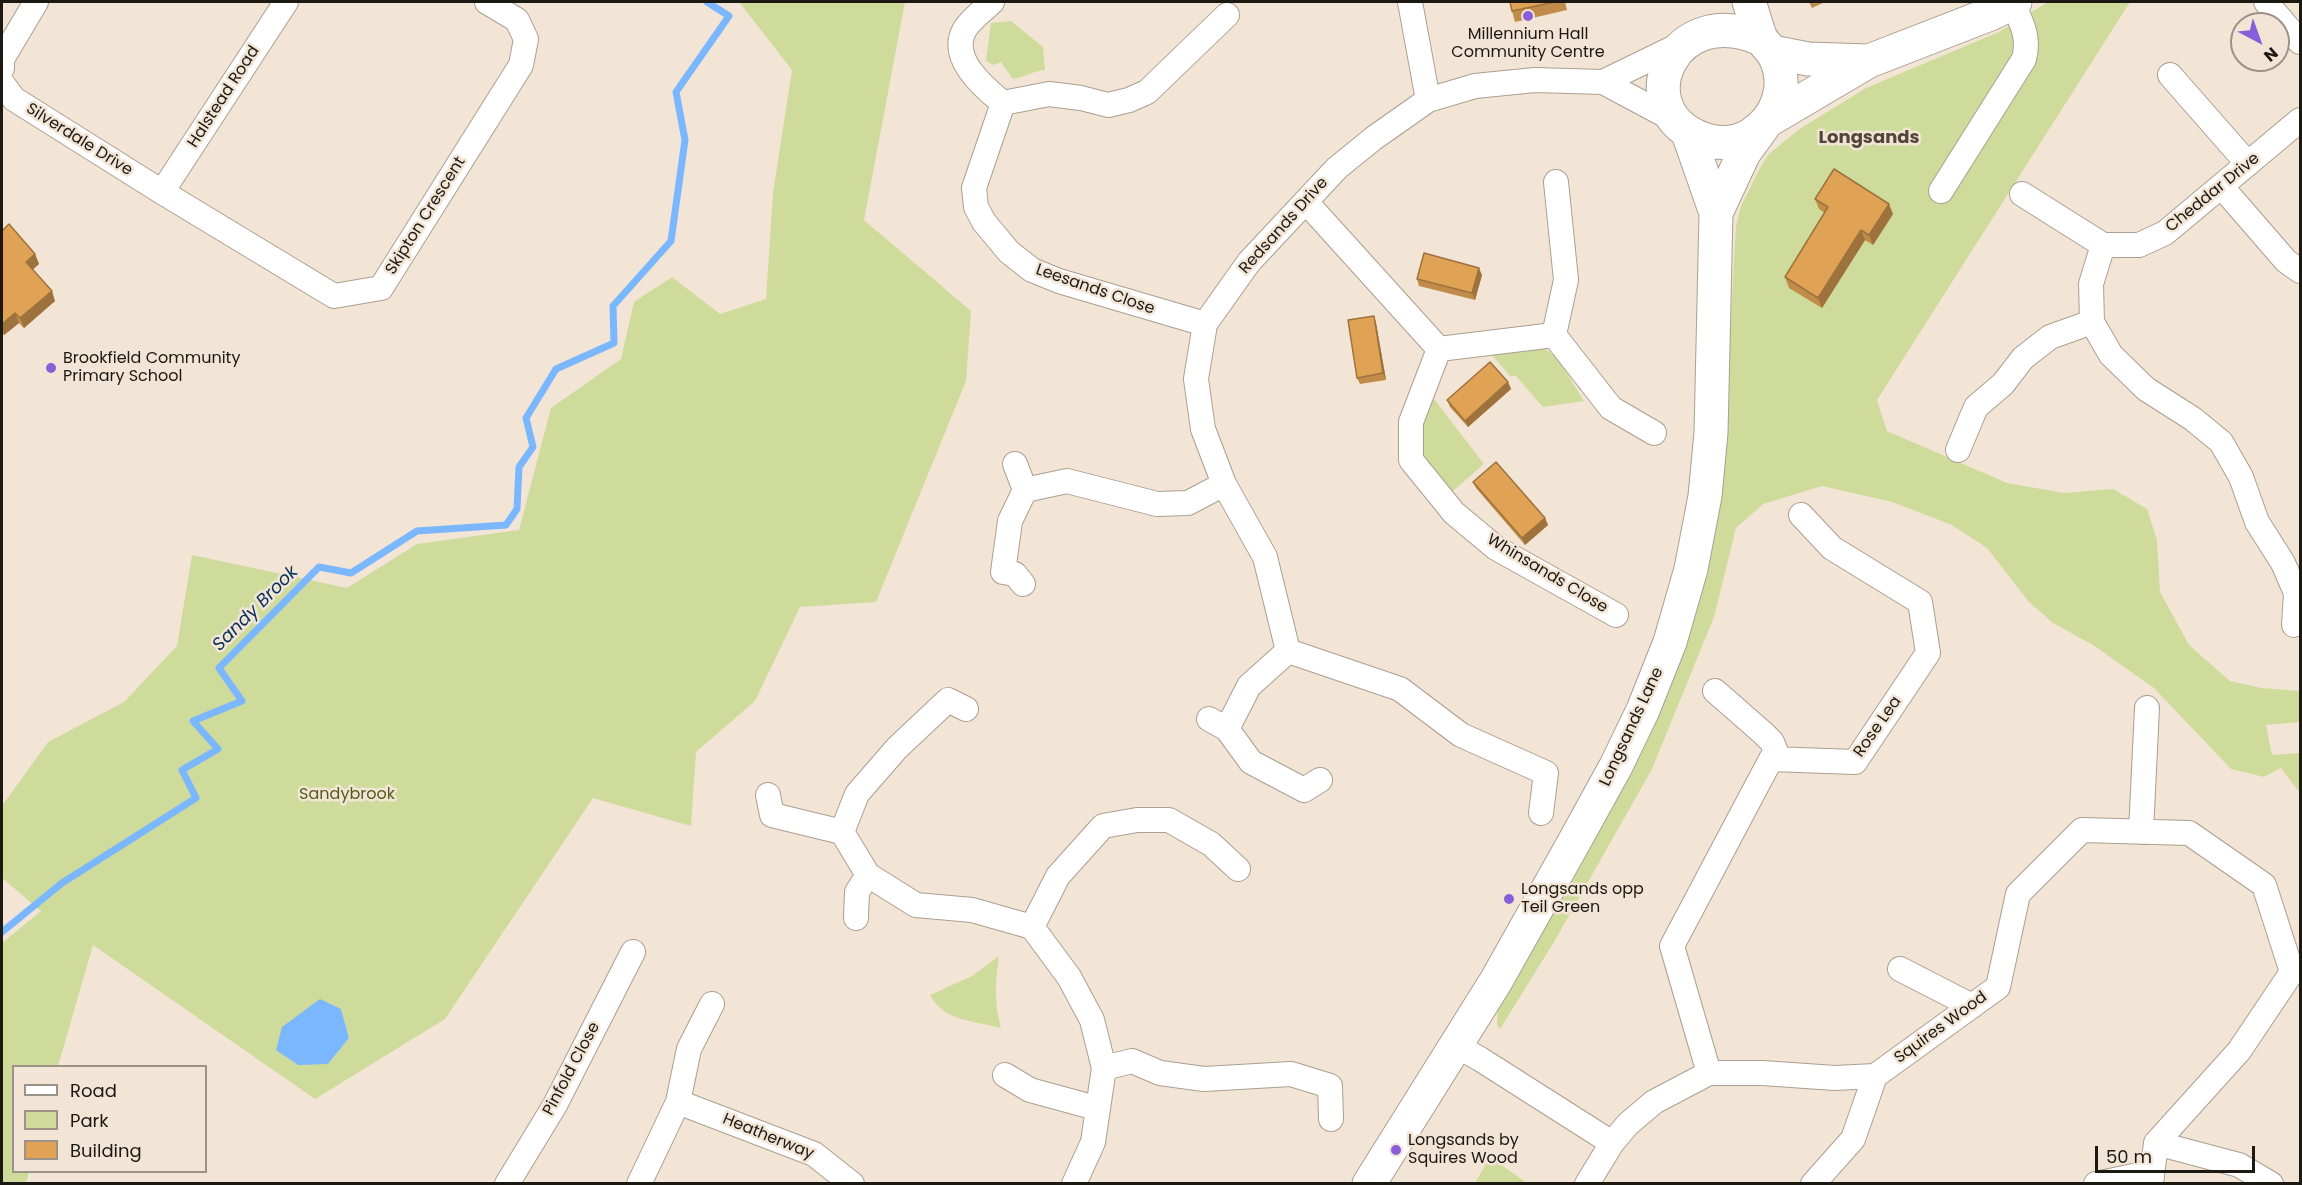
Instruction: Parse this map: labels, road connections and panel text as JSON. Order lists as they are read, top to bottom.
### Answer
{
  "streets": {
    "main road": ["Longsands Lane"],
    "street": [
      "Halstead Road",
      "Silverdale Drive",
      "Cheddar Drive",
      "Skipton Crescent",
      "Redsands Drive",
      "Leesands Close",
      "Whinsands Close",
      "Rose Lea",
      "Squires Wood",
      "Pinfold Close",
      "Heatherway"
    ]
  },
  "crossings": [
    ["Halstead Road", "Silverdale Drive"],
    ["Halstead Road", "Skipton Crescent"],
    ["Silverdale Drive", "Skipton Crescent"],
    ["Redsands Drive", "Leesands Close"],
    ["Redsands Drive", "Longsands Lane"]
  ],
  "districts": ["Longsands"],
  "water": ["Sandy Brook"],
  "parks": ["Sandybrook"],
  "places": [
    "Millennium Hall Community Centre",
    "Brookfield Community Primary School",
    "Longsands opp Teil Green",
    "Longsands by Squires Wood"
  ],
  "legend": ["Road", "Park", "Building"],
  "scale_bar": "50 m",
  "north": "bottom right"
}
